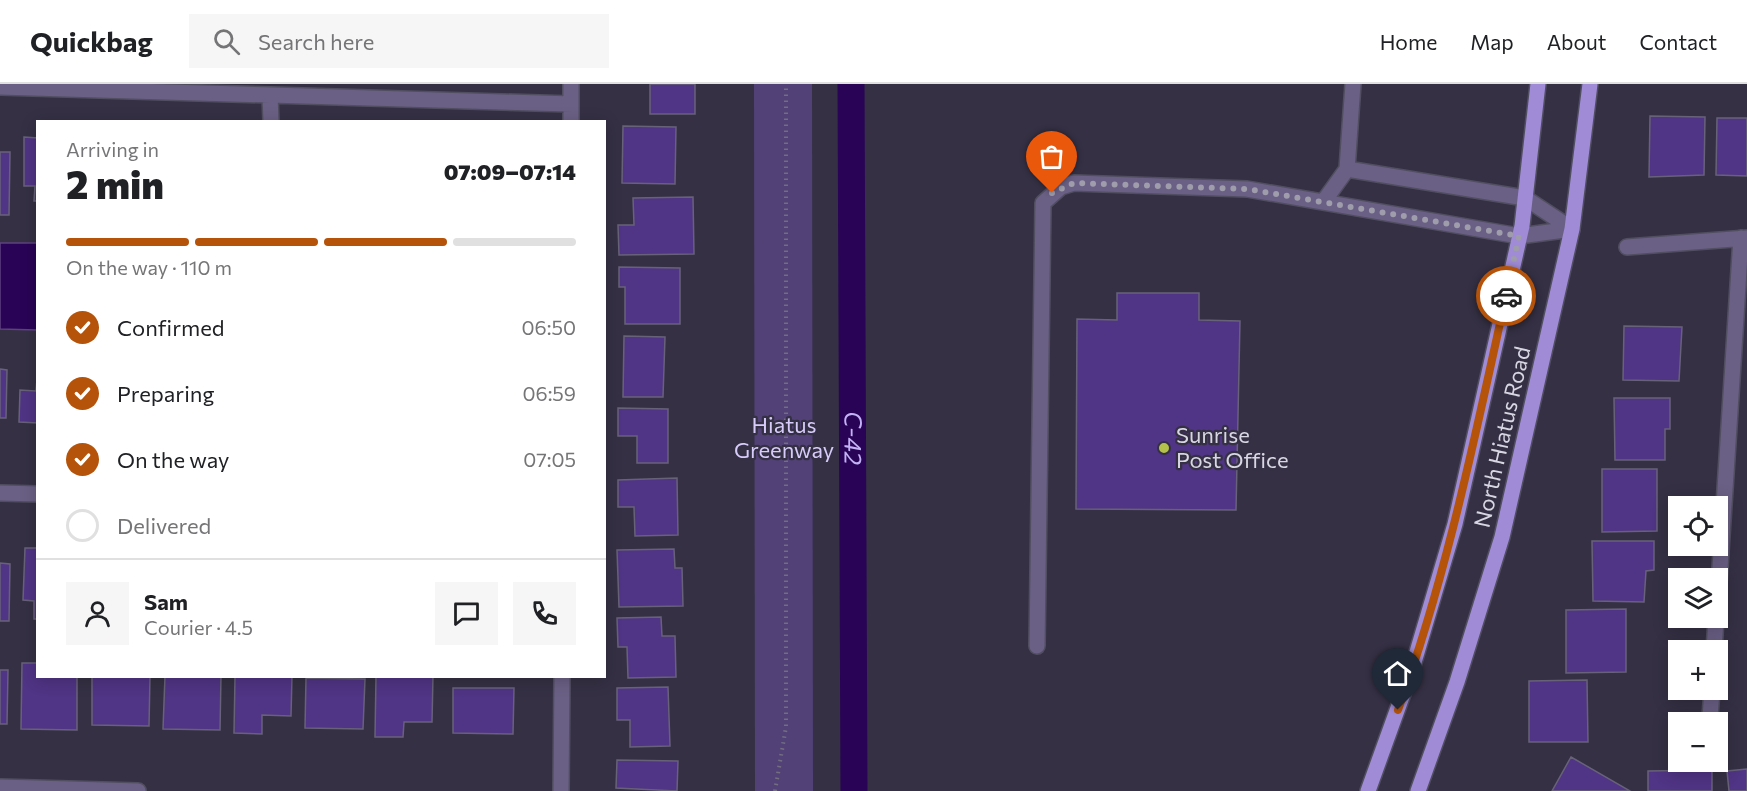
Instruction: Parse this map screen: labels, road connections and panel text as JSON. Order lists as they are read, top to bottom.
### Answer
{
  "streets": {
    "main road": ["North Hiatus Road"]
  },
  "water": ["C-42"],
  "parks": ["Hiatus Greenway"],
  "places": ["Sunrise Post Office"],
  "page": {
    "header": "Quickbag",
    "search": "Search here",
    "nav": [
      "Home",
      "Map",
      "About",
      "Contact"
    ],
    "heading": ["2 min", "Arriving in", "07:09–07:14"],
    "panel": ["Sam", "Courier · 4.5"],
    "bar": "On the way · 110 m",
    "list": [
      ["Confirmed", "06:50"],
      ["Preparing", "06:59"],
      ["On the way", "07:05"],
      "Delivered"
    ],
    "map_buttons": ["+", "−"]
  }
}
